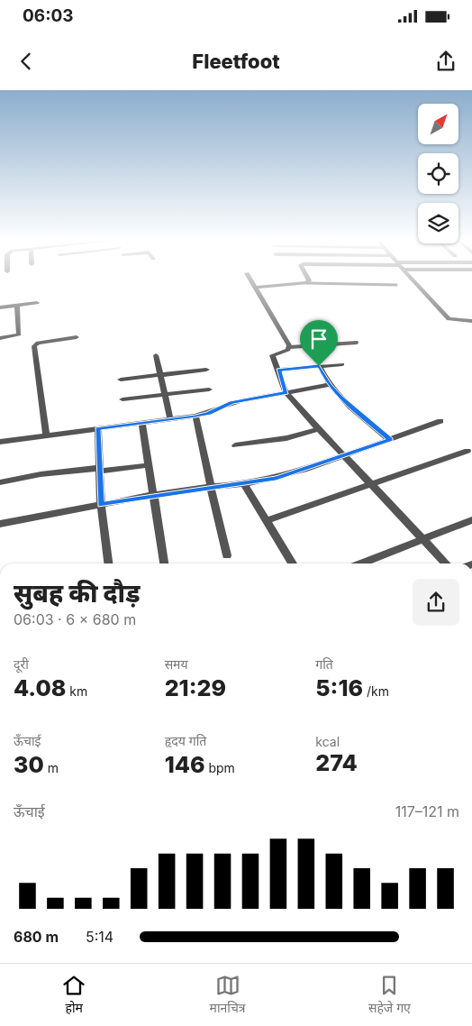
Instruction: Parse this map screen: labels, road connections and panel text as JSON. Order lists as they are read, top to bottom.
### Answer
{
  "north": "top right",
  "page": {
    "status": "06:03",
    "header": "Fleetfoot",
    "heading": ["सुबह की दौड़", "06:03 · 6 × 680 m"],
    "stats": [
      ["दूरी", "4.08 km"],
      ["समय", "21:29"],
      ["गति", "5:16 /km"],
      ["ऊँचाई", "30 m"],
      ["हृदय गति", "146 bpm"],
      ["kcal", "274"]
    ],
    "chart": ["ऊँचाई", "117–121 m"],
    "list": [
      {
        "name": "680 m",
        "note": "5:14"
      }
    ],
    "tabs": ["होम", "मानचित्र", "सहेजे गए"]
  }
}
